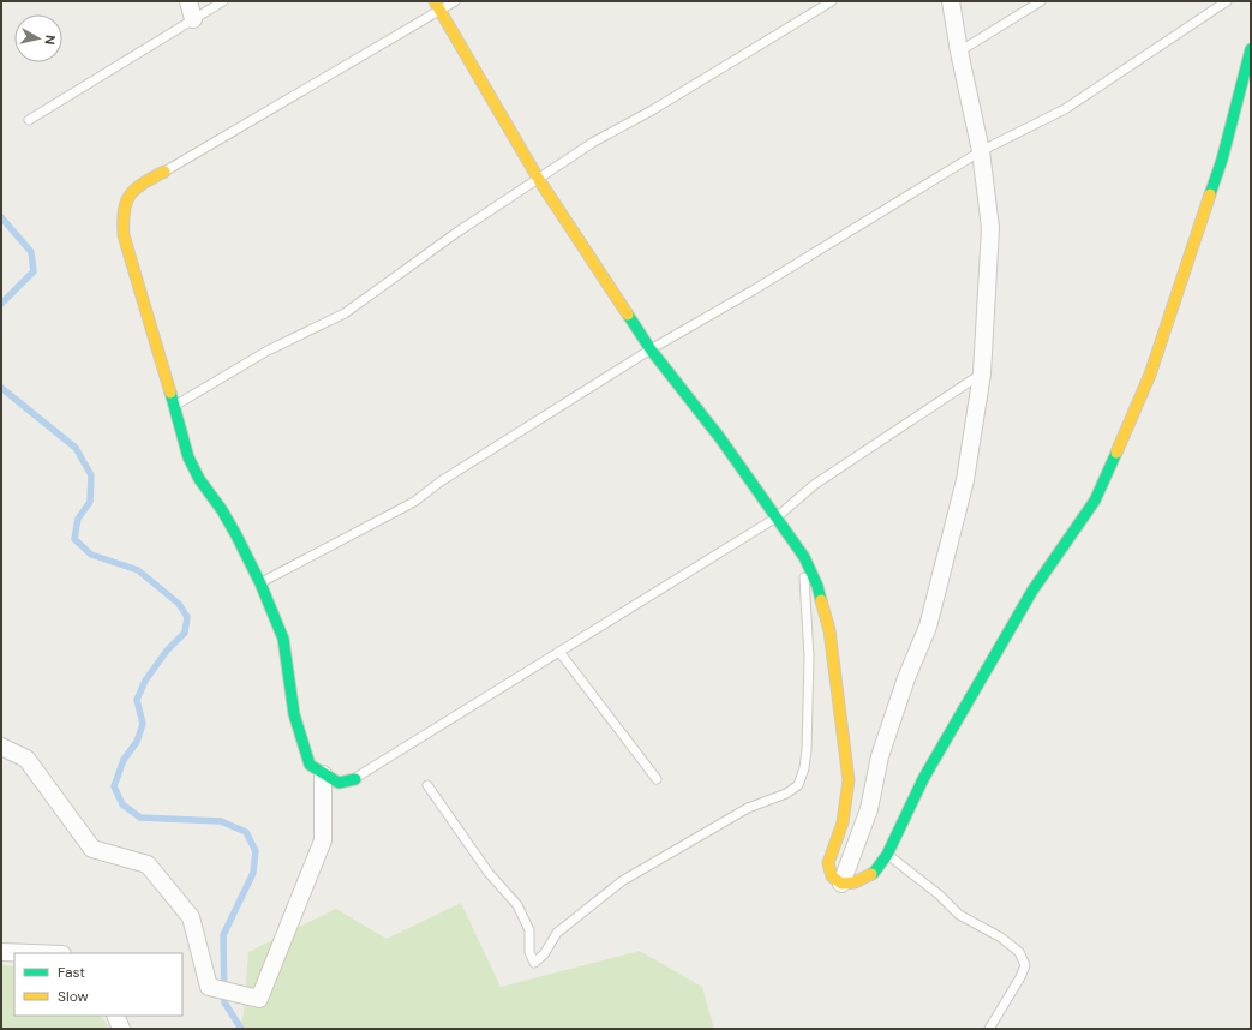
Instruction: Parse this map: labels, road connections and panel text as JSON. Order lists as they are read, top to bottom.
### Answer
{
  "legend": ["Fast", "Slow"],
  "north": "right"
}
